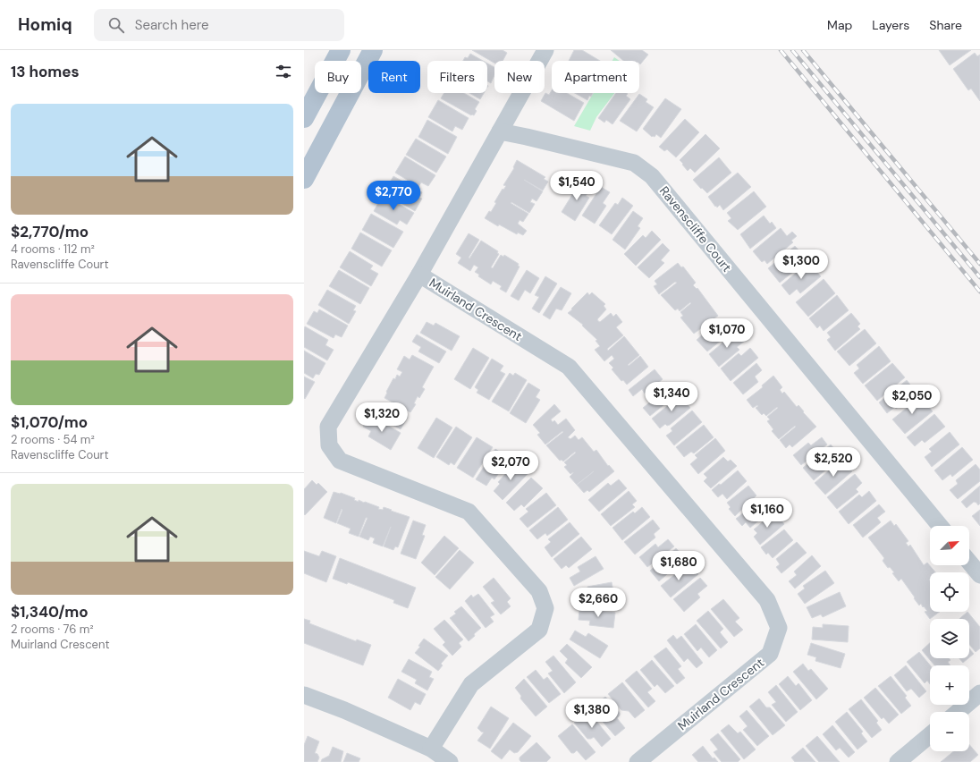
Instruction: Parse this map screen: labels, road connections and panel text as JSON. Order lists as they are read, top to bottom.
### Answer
{
  "streets": {
    "street": ["Ravenscliffe Court", "Muirland Crescent"]
  },
  "north": "top right",
  "page": {
    "header": "Homiq",
    "search": "Search here",
    "nav": ["Map", "Layers", "Share"],
    "heading": "13 homes",
    "chip": [
      "Buy",
      "Rent",
      "Filters",
      "New",
      "Apartment"
    ],
    "list": [
      {
        "name": "$2,770/mo",
        "note": "4 rooms · 112 m² · Ravenscliffe Court"
      },
      {
        "name": "$1,070/mo",
        "note": "2 rooms · 54 m² · Ravenscliffe Court"
      },
      {
        "name": "$1,340/mo",
        "note": "2 rooms · 76 m² · Muirland Crescent"
      }
    ],
    "price": [
      "$1,540",
      "$2,770",
      "$1,300",
      "$1,070",
      "$1,340",
      "$2,050",
      "$1,320",
      "$2,520",
      "$2,070",
      "$1,160",
      "$1,680",
      "$2,660",
      "$1,380"
    ],
    "map_buttons": ["+", "−"]
  }
}
